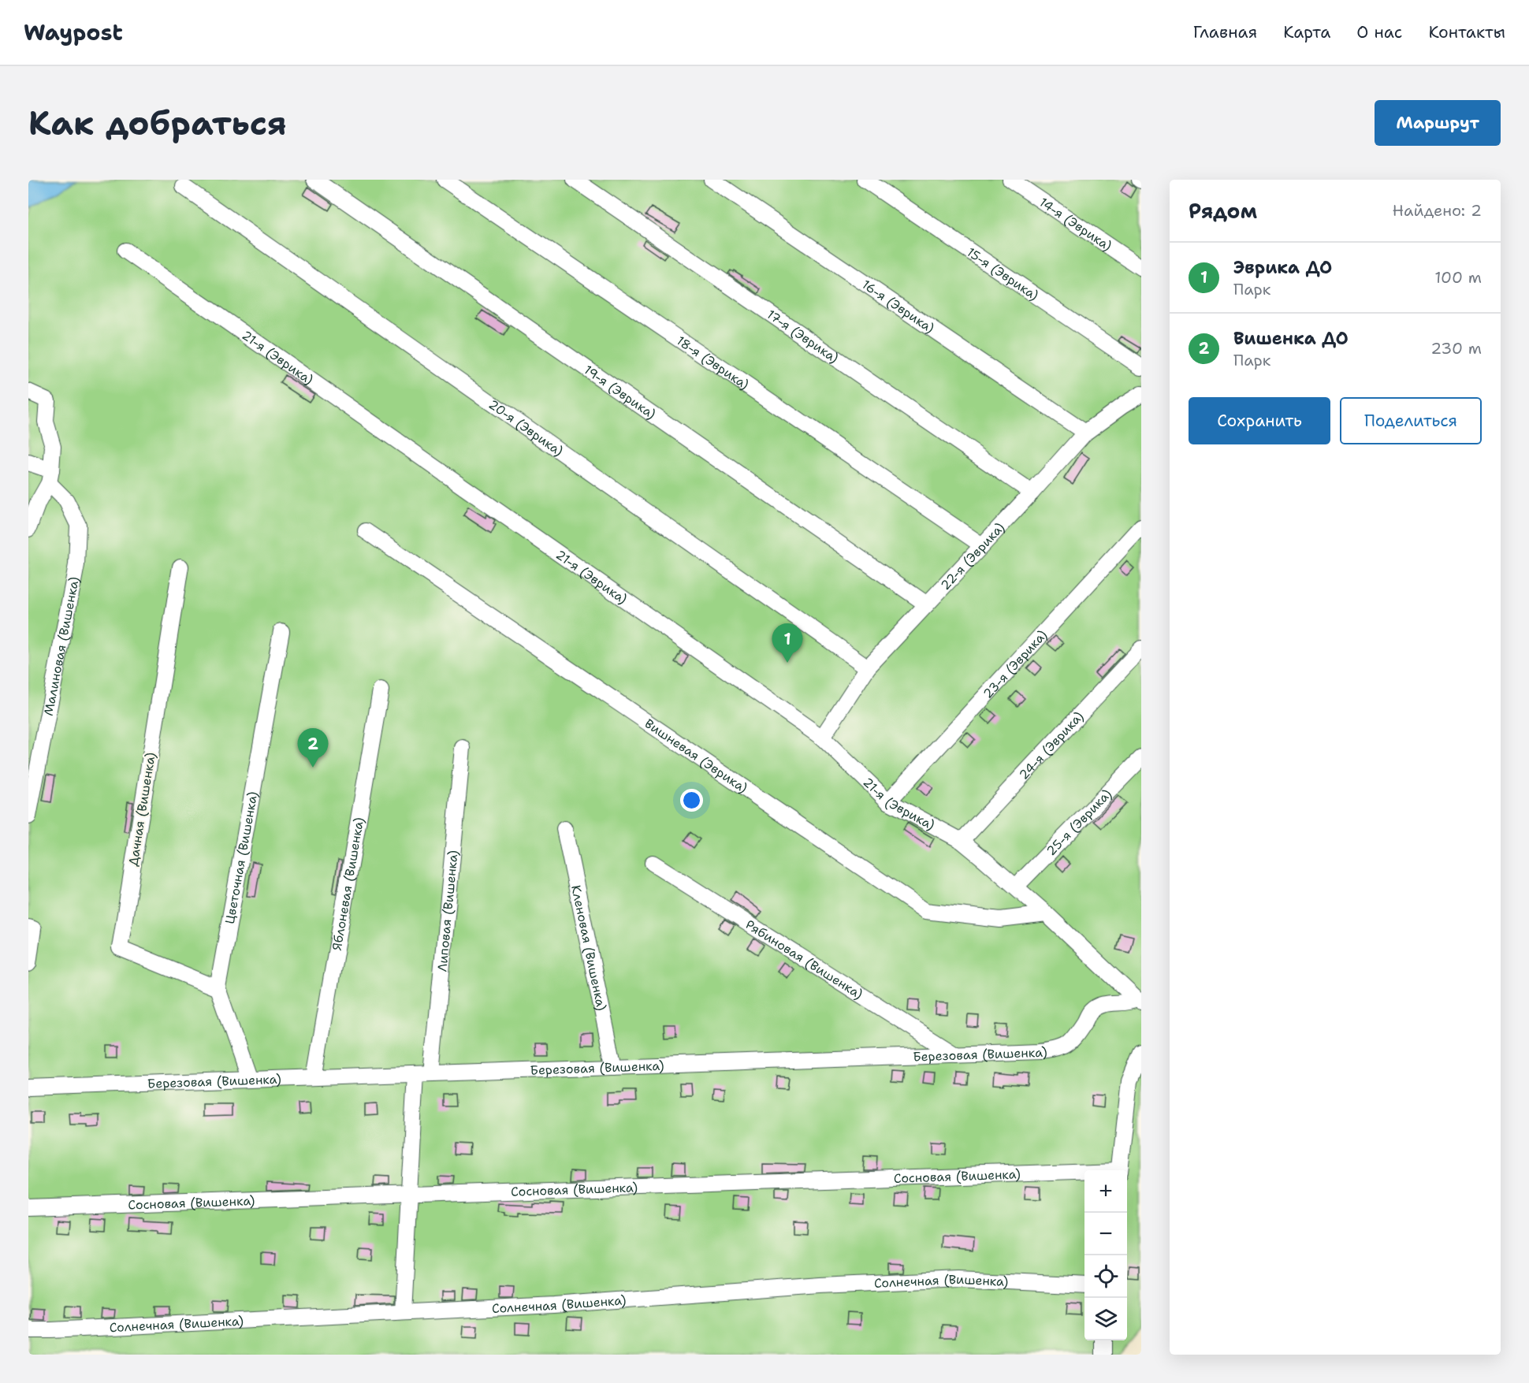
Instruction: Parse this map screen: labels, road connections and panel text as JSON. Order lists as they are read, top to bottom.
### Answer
{
  "streets": {
    "lane": [
      "14-я (Эврика)",
      "15-я (Эврика)",
      "16-я (Эврика)",
      "17-я (Эврика)",
      "21-я (Эврика)",
      "18-я (Эврика)",
      "19-я (Эврика)",
      "20-я (Эврика)",
      "22-я (Эврика)",
      "Малиновая (Вишенка)",
      "23-я (Эврика)",
      "24-я (Эврика)",
      "Вишневая (Эврика)",
      "Дачная (Вишенка)",
      "25-я (Эврика)",
      "Цветочная (Вишенка)",
      "Яблоневая (Вишенка)",
      "Липовая (Вишенка)",
      "Кленовая (Вишенка)",
      "Рябиновая (Вишенка)",
      "Березовая (Вишенка)",
      "Сосновая (Вишенка)",
      "Солнечная (Вишенка)"
    ]
  },
  "crossings": [
    ["16-я (Эврика)", "22-я (Эврика)"],
    ["17-я (Эврика)", "22-я (Эврика)"],
    ["21-я (Эврика)", "22-я (Эврика)"],
    ["21-я (Эврика)", "23-я (Эврика)"],
    ["21-я (Эврика)", "24-я (Эврика)"],
    ["21-я (Эврика)", "Вишневая (Эврика)"],
    ["21-я (Эврика)", "25-я (Эврика)"],
    ["21-я (Эврика)", "Березовая (Вишенка)"],
    ["18-я (Эврика)", "22-я (Эврика)"],
    ["19-я (Эврика)", "22-я (Эврика)"],
    ["20-я (Эврика)", "22-я (Эврика)"],
    ["Дачная (Вишенка)", "Цветочная (Вишенка)"],
    ["Цветочная (Вишенка)", "Березовая (Вишенка)"],
    ["Яблоневая (Вишенка)", "Березовая (Вишенка)"],
    ["Липовая (Вишенка)", "Березовая (Вишенка)"],
    ["Кленовая (Вишенка)", "Березовая (Вишенка)"],
    ["Рябиновая (Вишенка)", "Березовая (Вишенка)"]
  ],
  "page": {
    "header": "Waypost",
    "nav": [
      "Главная",
      "Карта",
      "О нас",
      "Контакты"
    ],
    "buttons": [
      "Маршрут",
      ["Сохранить", "Поделиться"]
    ],
    "title": "Как добраться",
    "heading": ["Рядом", "Найдено: 2"],
    "list": [
      {
        "mark": "1",
        "name": "Эврика ДО",
        "note": "Парк",
        "value": "100 m"
      },
      {
        "mark": "2",
        "name": "Вишенка ДО",
        "note": "Парк",
        "value": "230 m"
      }
    ],
    "pins": ["1", "2"],
    "map_buttons": ["+", "−"]
  }
}
